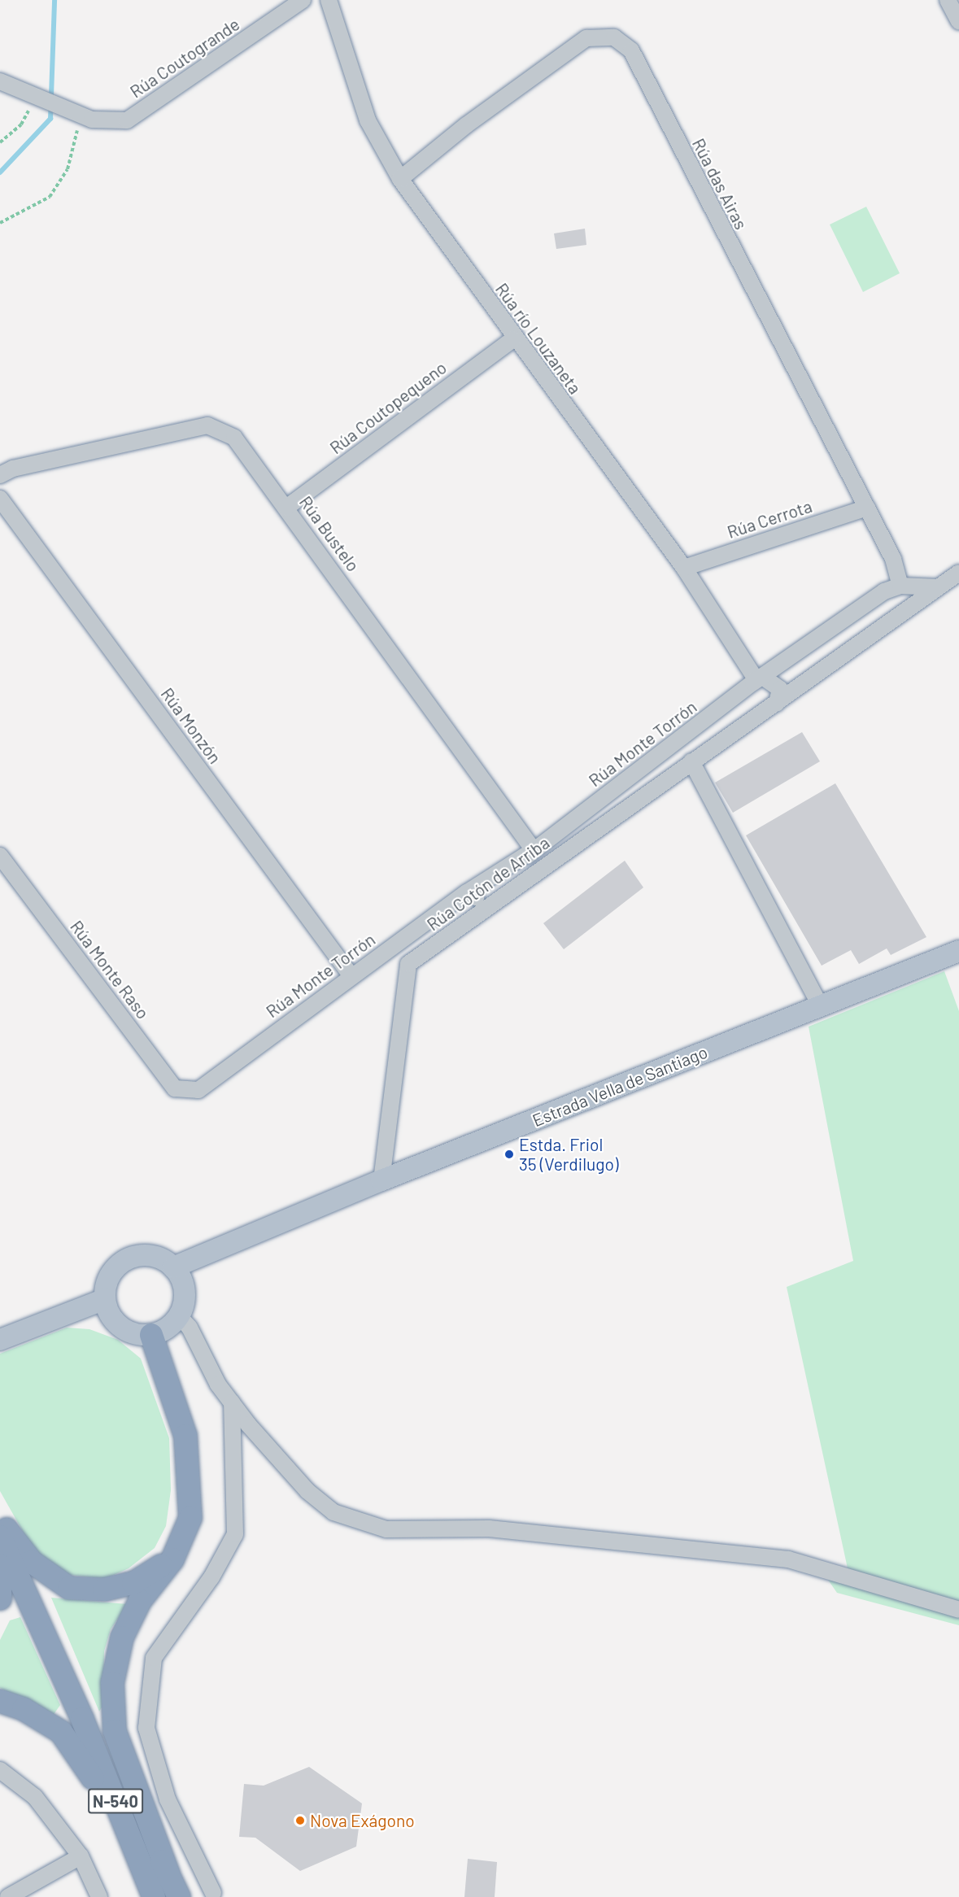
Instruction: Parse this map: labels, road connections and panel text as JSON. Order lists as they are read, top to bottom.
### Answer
{
  "streets": {
    "highway": ["N-540"],
    "main road": ["Estrada Vella de Santiago"],
    "street": [
      "Rúa Coutogrande",
      "Rúa das Airas",
      "Rúa río Louzaneta",
      "Rúa Coutopequeno",
      "Rúa Cerrota",
      "Rúa Bustelo",
      "Rúa Monzón",
      "Rúa Monte Torrón",
      "Rúa Cotón de Arriba",
      "Rúa Monte Raso"
    ]
  },
  "crossings": [
    ["Rúa das Airas", "Rúa río Louzaneta"],
    ["Rúa das Airas", "Rúa Cerrota"],
    ["Rúa das Airas", "Rúa Monte Torrón"],
    ["Rúa río Louzaneta", "Rúa Coutopequeno"],
    ["Rúa río Louzaneta", "Rúa Cerrota"],
    ["Rúa río Louzaneta", "Rúa Monte Torrón"],
    ["Rúa Coutopequeno", "Rúa Bustelo"],
    ["Rúa Bustelo", "Rúa Monte Torrón"],
    ["Rúa Monzón", "Rúa Monte Torrón"],
    ["Rúa Monte Torrón", "Rúa Cotón de Arriba"],
    ["Rúa Monte Torrón", "Rúa Monte Raso"],
    ["Rúa Cotón de Arriba", "Estrada Vella de Santiago"]
  ],
  "places": ["Estda. Friol 35 (Verdilugo)", "Nova Exágono"]
}
